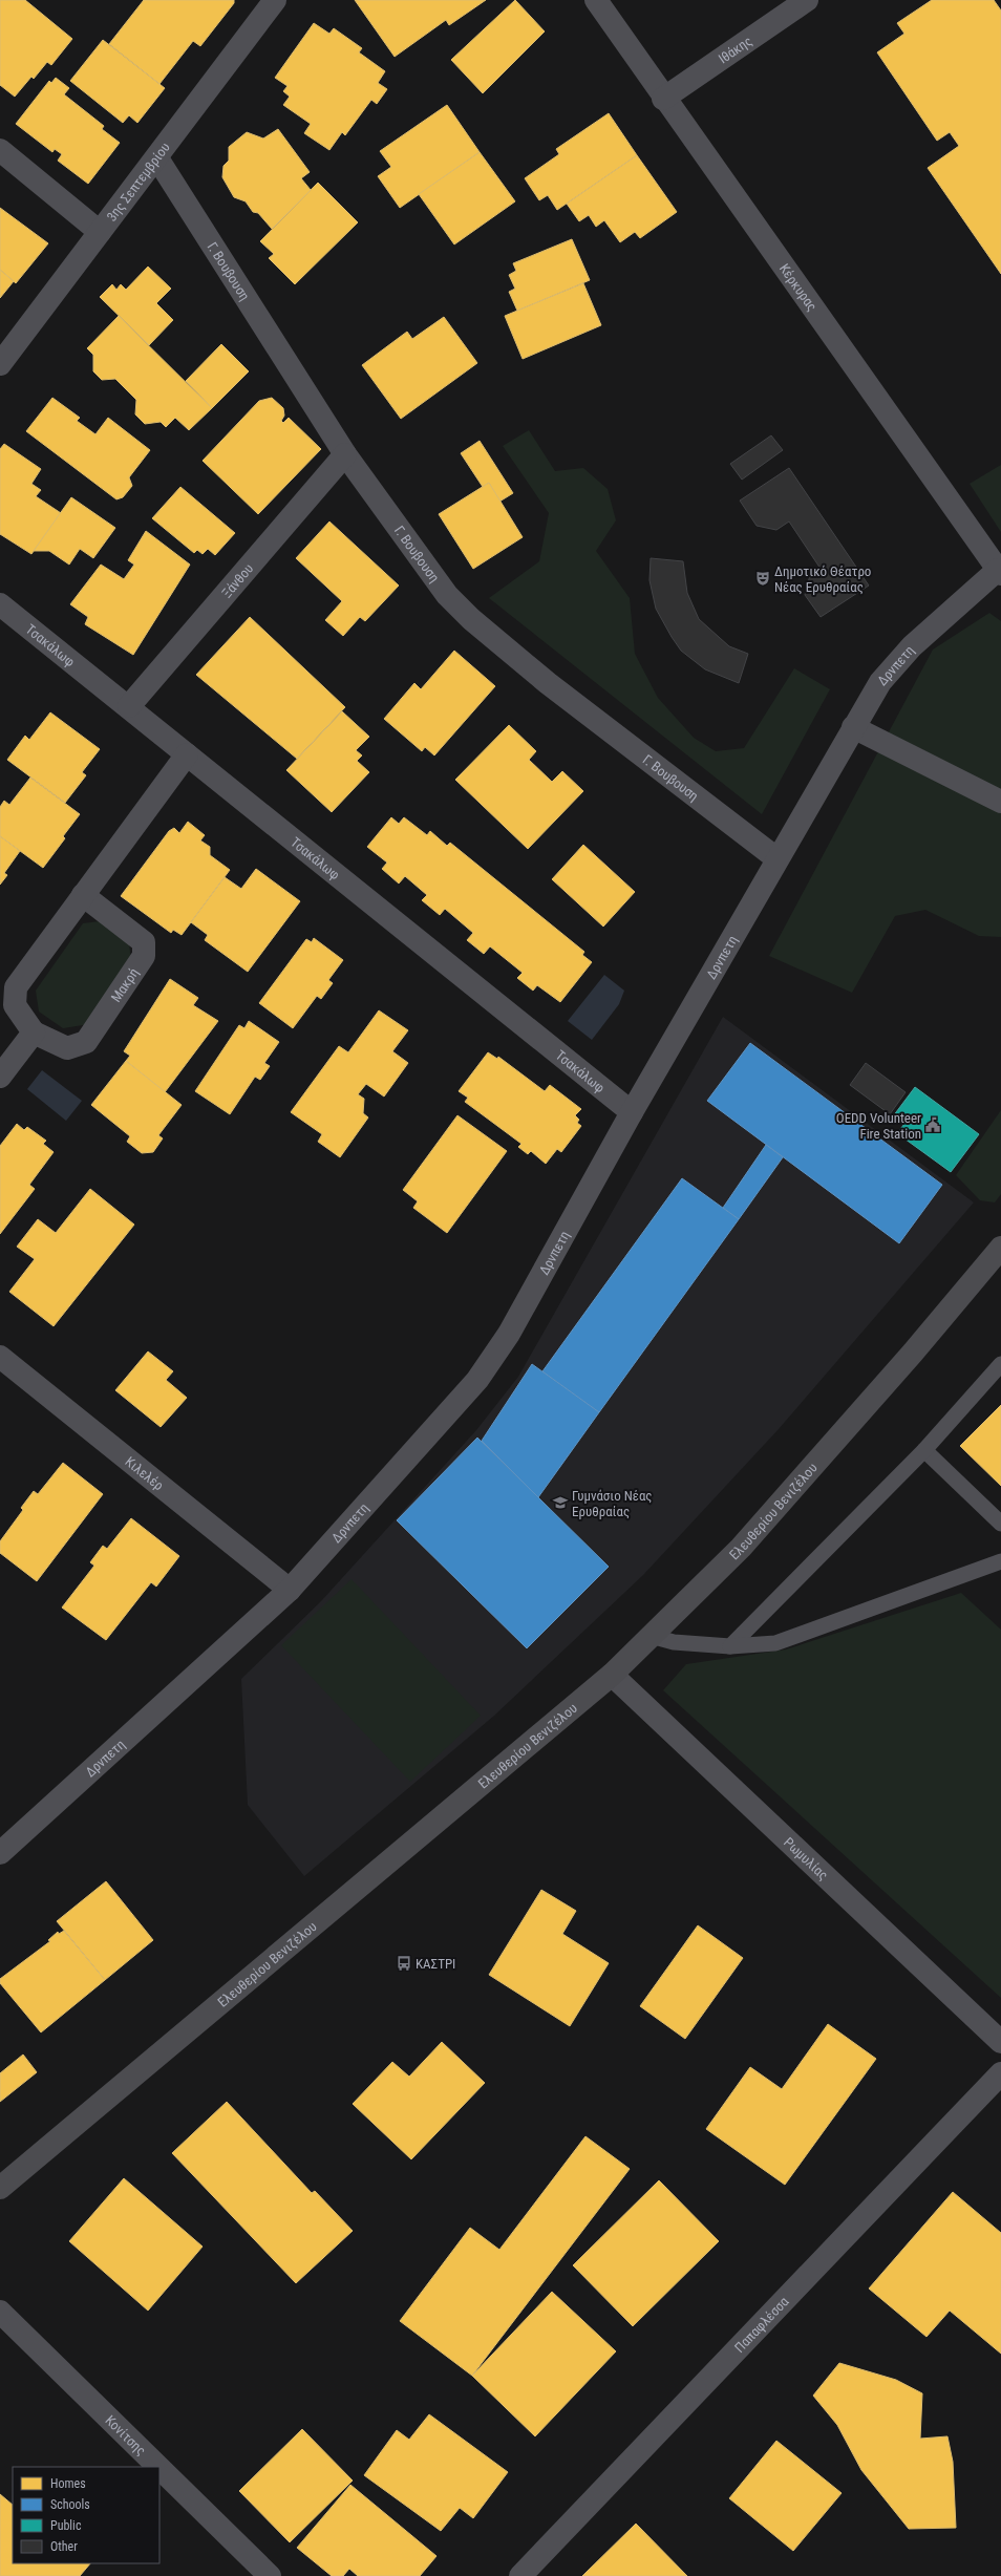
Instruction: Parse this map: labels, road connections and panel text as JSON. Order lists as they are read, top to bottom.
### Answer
{
  "streets": {
    "main road": ["Ελευθερίου Βενιζέλου"],
    "street": [
      "Ιθάκης",
      "3ης Σεπτεμβρίου",
      "Γ. Βουβουση",
      "Κέρκυρας",
      "Ξάνθου",
      "Τσακάλωφ",
      "Δρνπετη",
      "Μακρή",
      "Κιλελέρ",
      "Ρωμυλίας",
      "Παπαφλέσσα",
      "Κονίτσης"
    ]
  },
  "crossings": [
    ["Ιθάκης", "Κέρκυρας"],
    ["3ης Σεπτεμβρίου", "Γ. Βουβουση"],
    ["Γ. Βουβουση", "Ξάνθου"],
    ["Γ. Βουβουση", "Δρνπετη"],
    ["Κέρκυρας", "Δρνπετη"],
    ["Ξάνθου", "Τσακάλωφ"],
    ["Τσακάλωφ", "Δρνπετη"],
    ["Δρνπετη", "Κιλελέρ"],
    ["Ελευθερίου Βενιζέλου", "Ρωμυλίας"]
  ],
  "places": {
    "theatre": ["Δημοτικό Θέατρο Νέας Ερυθραίας"],
    "public building": ["OEDD Volunteer Fire Station"],
    "school or university": ["Γυμνάσιο Νέας Ερυθραίας"],
    "bus stop": ["ΚΑΣΤΡΙ"]
  },
  "legend": [
    "Homes",
    "Schools",
    "Public",
    "Other"
  ]
}
